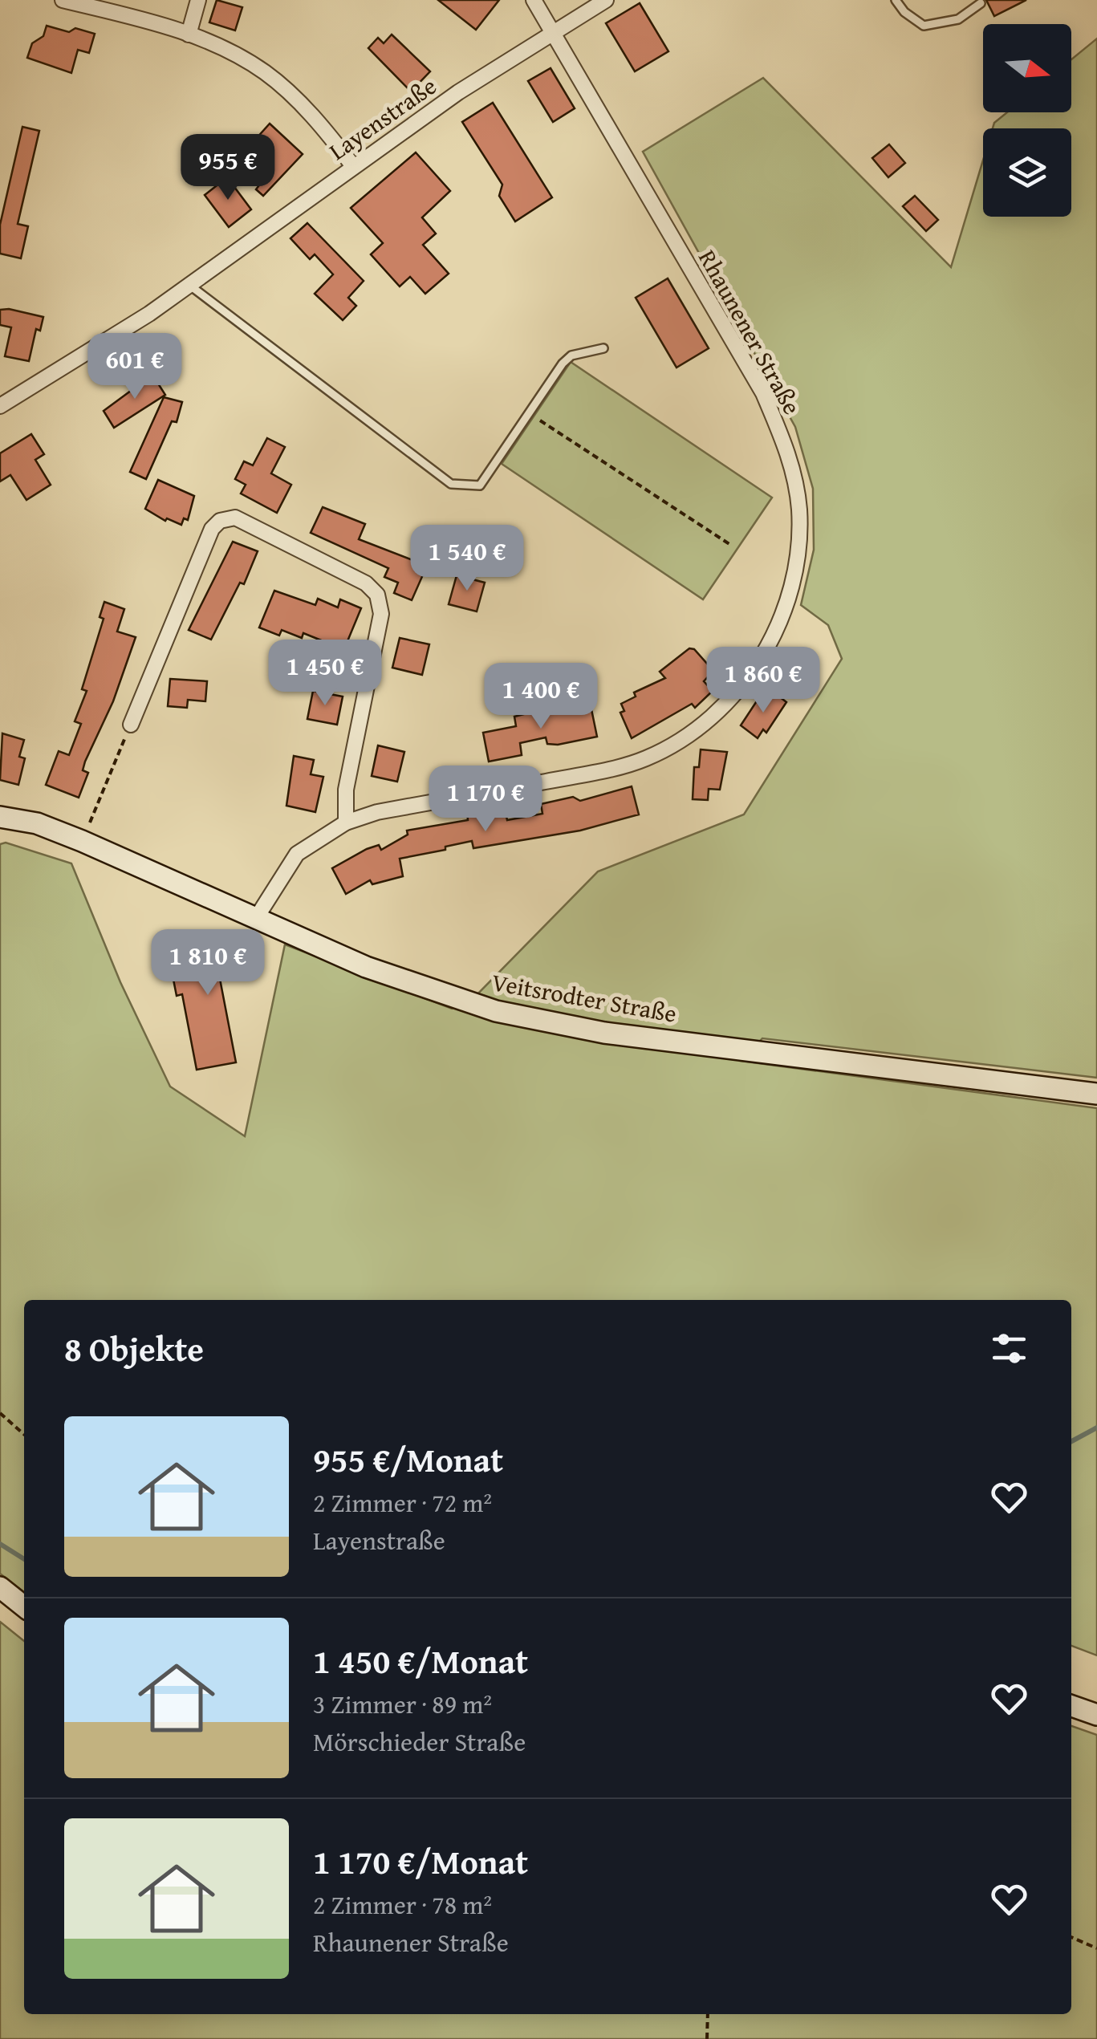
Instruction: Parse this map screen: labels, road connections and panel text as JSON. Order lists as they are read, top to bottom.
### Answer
{
  "streets": {
    "street": ["Layenstraße", "Rhaunener Straße", "Veitsrodter Straße"]
  },
  "crossings": [
    ["Layenstraße", "Rhaunener Straße"],
    ["Rhaunener Straße", "Veitsrodter Straße"]
  ],
  "north": "right",
  "page": {
    "price": [
      "955 €",
      "601 €",
      "1 540 €",
      "1 450 €",
      "1 860 €",
      "1 400 €",
      "1 170 €",
      "1 810 €"
    ],
    "heading": "8 Objekte",
    "list": [
      {
        "name": "955 €/Monat",
        "note": "2 Zimmer · 72 m² · Layenstraße"
      },
      {
        "name": "1 450 €/Monat",
        "note": "3 Zimmer · 89 m² · Mörschieder Straße"
      },
      {
        "name": "1 170 €/Monat",
        "note": "2 Zimmer · 78 m² · Rhaunener Straße"
      }
    ]
  }
}
